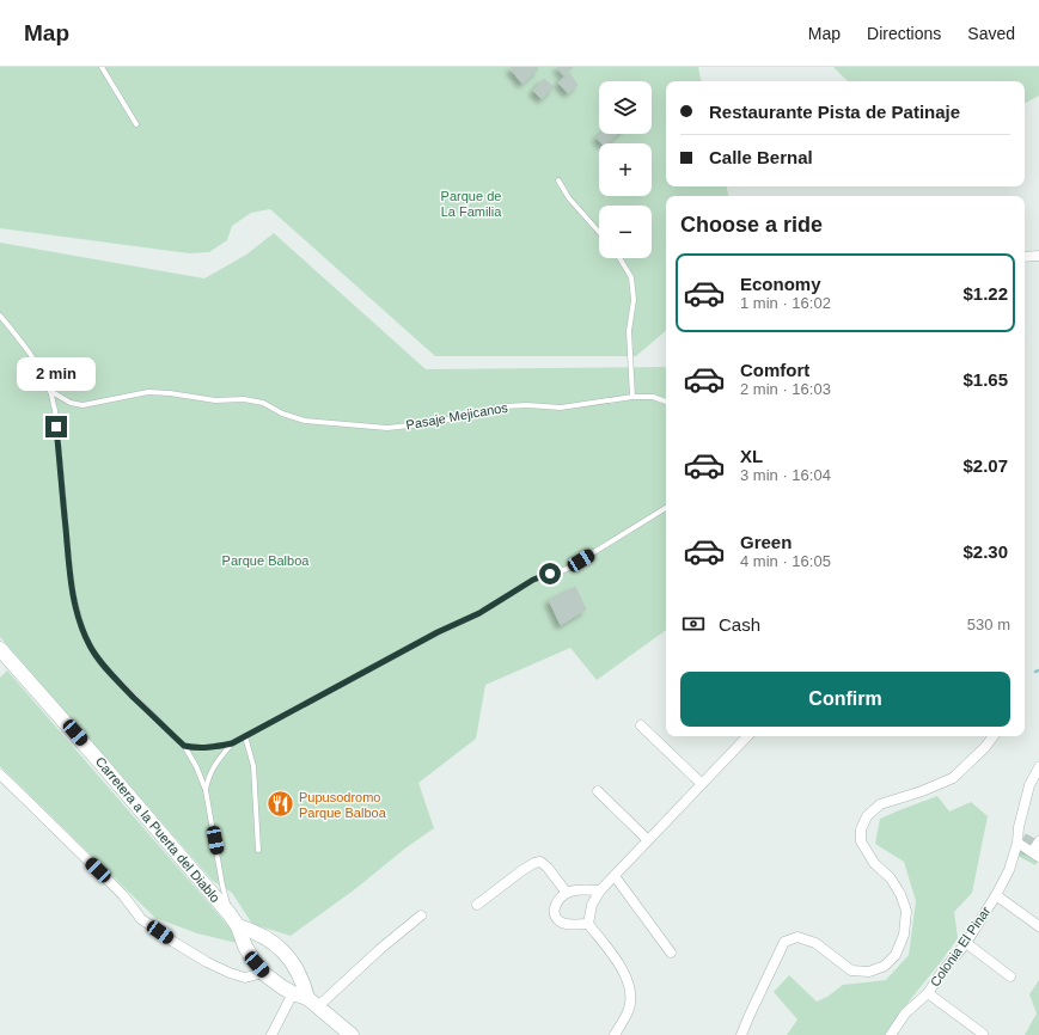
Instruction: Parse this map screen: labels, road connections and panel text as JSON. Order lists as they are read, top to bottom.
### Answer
{
  "streets": {
    "main road": ["Carretera a la Puerta del Diablo"],
    "street": ["Colonia El Pinar"],
    "lane": ["Pasaje Mejicanos"]
  },
  "parks": ["Parque de La Familia", "Parque Balboa"],
  "places": {
    "restaurant": ["Pupusodromo Parque Balboa"]
  },
  "page": {
    "header": "Map",
    "nav": ["Map", "Directions", "Saved"],
    "map_buttons": ["+", "−"],
    "banner": ["Restaurante Pista de Patinaje", "Calle Bernal"],
    "heading": "Choose a ride",
    "list": [
      {
        "name": "Economy",
        "note": "1 min · 16:02",
        "value": "$1.22"
      },
      {
        "name": "Comfort",
        "note": "2 min · 16:03",
        "value": "$1.65"
      },
      {
        "name": "XL",
        "note": "3 min · 16:04",
        "value": "$2.07"
      },
      {
        "name": "Green",
        "note": "4 min · 16:05",
        "value": "$2.30"
      }
    ],
    "bubble": "2 min",
    "pay": ["Cash", "530 m"],
    "buttons": "Confirm"
  }
}
